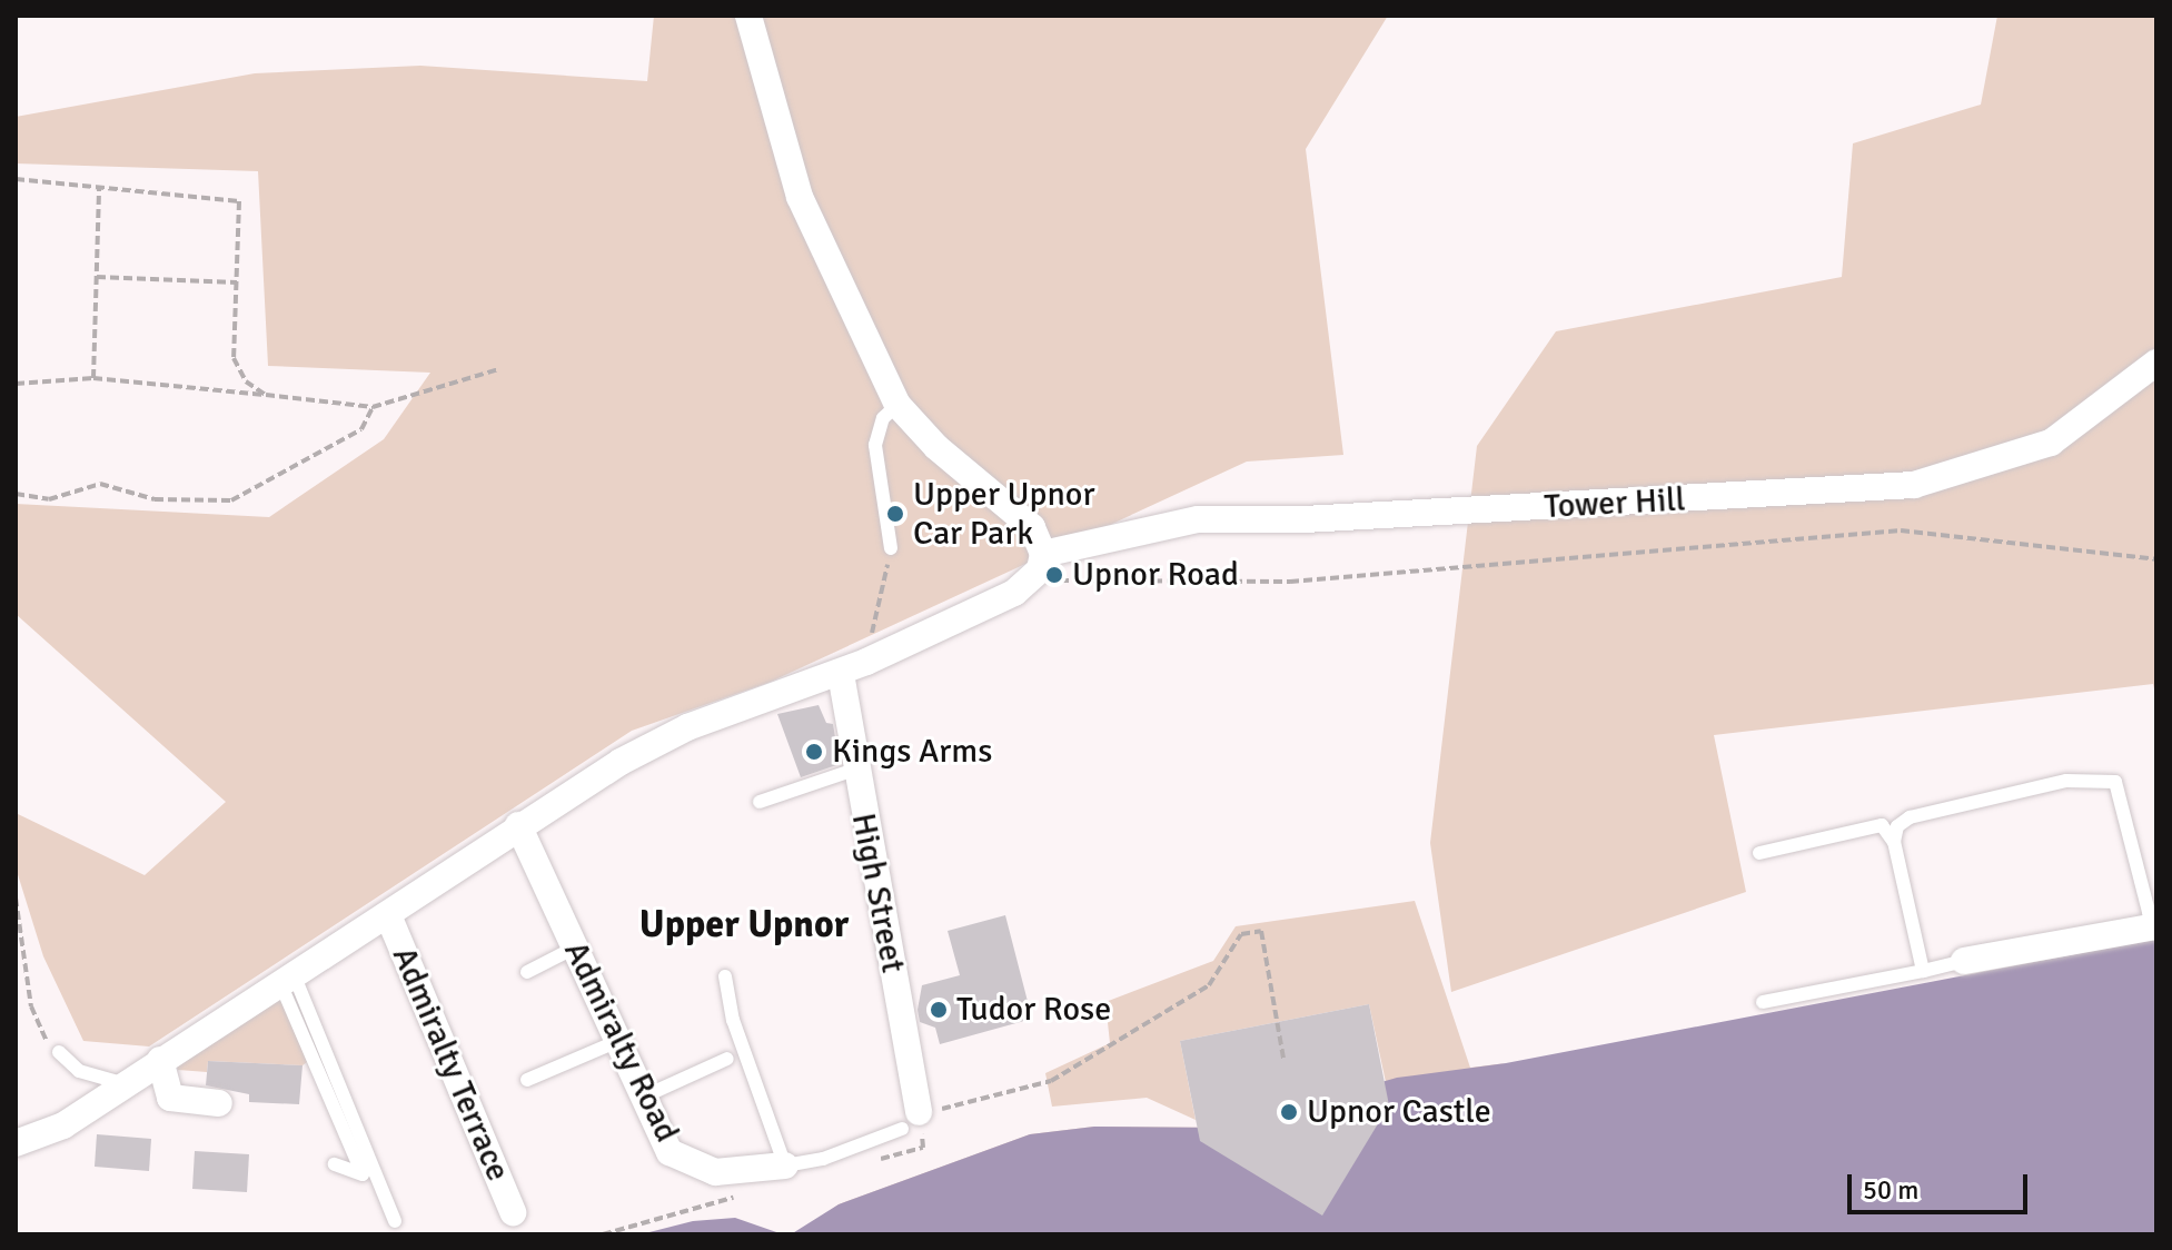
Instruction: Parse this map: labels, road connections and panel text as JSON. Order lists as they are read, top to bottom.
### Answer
{
  "streets": {
    "street": [
      "Tower Hill",
      "High Street",
      "Admiralty Road",
      "Admiralty Terrace"
    ]
  },
  "districts": ["Upper Upnor"],
  "places": [
    "Upper Upnor Car Park",
    "Upnor Road",
    "Kings Arms",
    "Tudor Rose",
    "Upnor Castle"
  ],
  "scale_bar": "50 m"
}
